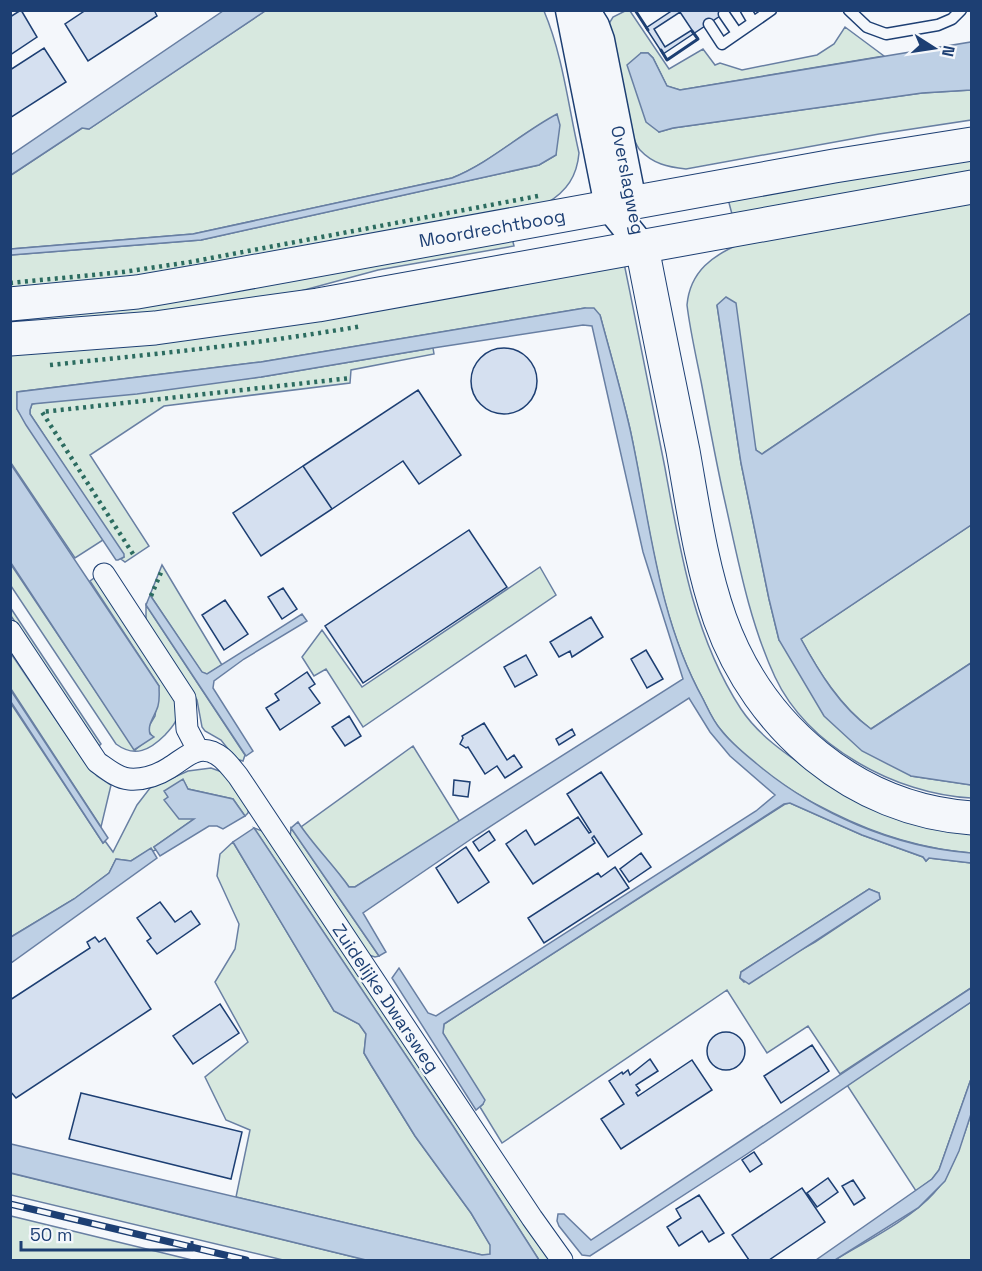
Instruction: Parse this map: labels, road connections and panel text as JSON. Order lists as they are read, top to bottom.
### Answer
{
  "streets": {
    "main road": ["Overslagweg", "Moordrechtboog"],
    "street": ["Zuidelijke Dwarsweg"]
  },
  "crossings": [
    ["Overslagweg", "Moordrechtboog"]
  ],
  "scale_bar": "50 m",
  "north": "right"
}
